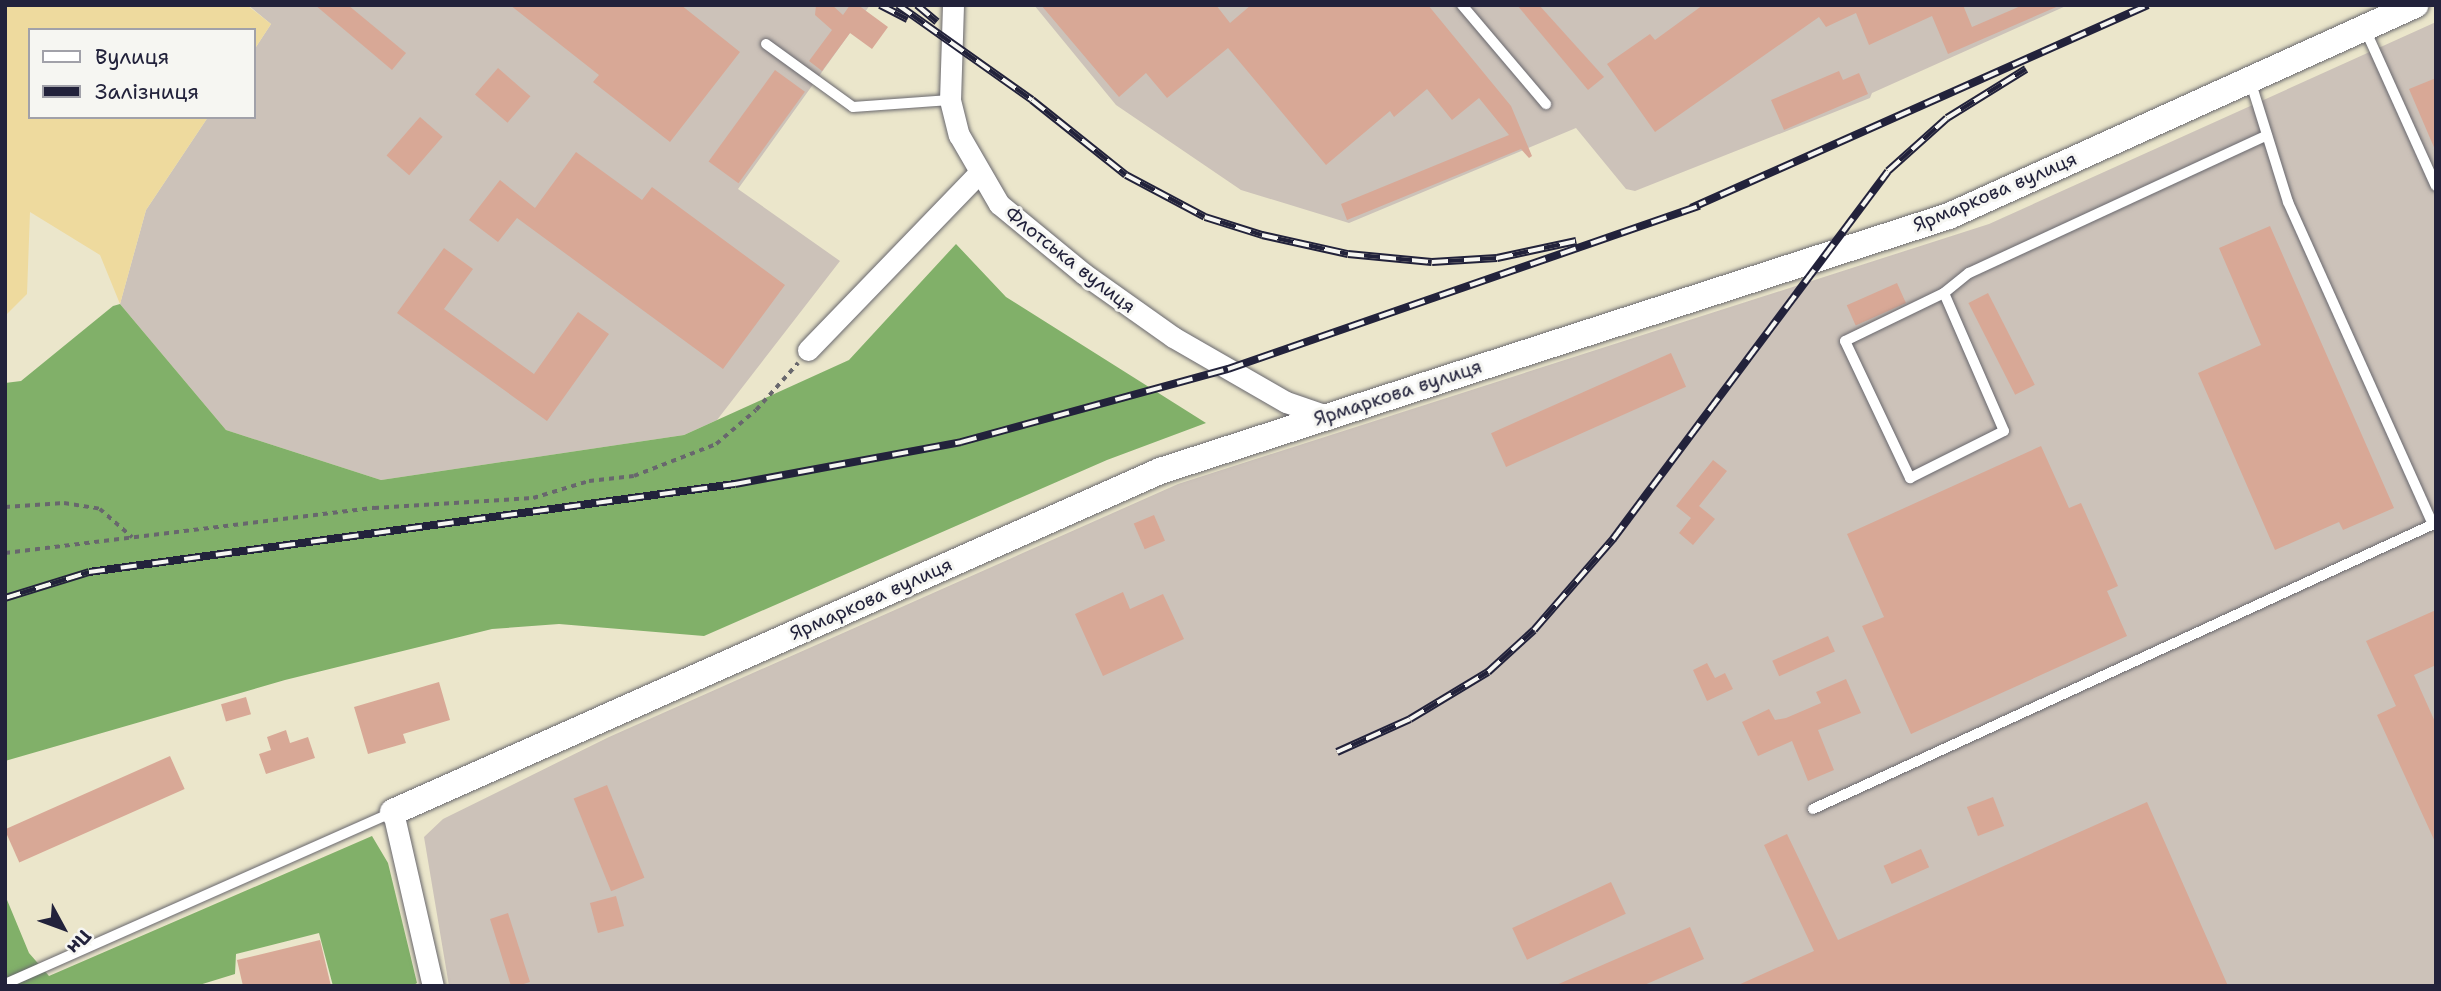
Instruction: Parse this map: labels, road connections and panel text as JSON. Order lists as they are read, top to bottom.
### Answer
{
  "streets": {
    "street": ["Ярмаркова вулиця", "Флотська вулиця"]
  },
  "crossings": [
    ["Ярмаркова вулиця", "Флотська вулиця"]
  ],
  "legend": ["Вулиця", "Залізниця"],
  "north": "bottom right"
}
